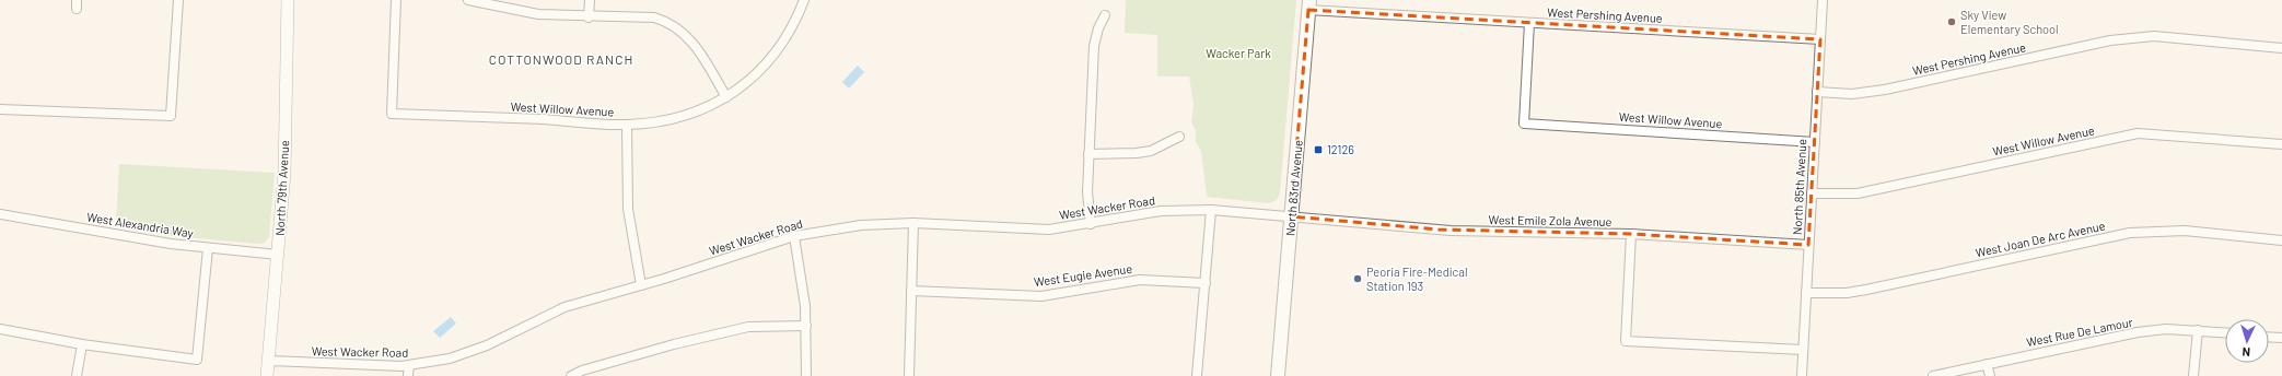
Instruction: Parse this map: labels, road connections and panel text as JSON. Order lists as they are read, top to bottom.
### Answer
{
  "streets": {
    "main road": ["North 83rd Avenue"],
    "street": [
      "West Pershing Avenue",
      "West Willow Avenue",
      "North 85th Avenue",
      "North 79th Avenue",
      "West Wacker Road",
      "West Emile Zola Avenue",
      "West Alexandria Way",
      "West Joan De Arc Avenue",
      "West Eugie Avenue",
      "West Rue De Lamour"
    ]
  },
  "crossings": [
    ["West Pershing Avenue", "West Willow Avenue"],
    ["West Pershing Avenue", "North 85th Avenue"],
    ["West Pershing Avenue", "North 83rd Avenue"],
    ["West Willow Avenue", "North 85th Avenue"],
    ["North 85th Avenue", "West Emile Zola Avenue"],
    ["North 85th Avenue", "West Joan De Arc Avenue"],
    ["North 79th Avenue", "West Wacker Road"],
    ["North 79th Avenue", "West Alexandria Way"],
    ["North 83rd Avenue", "West Wacker Road"],
    ["North 83rd Avenue", "West Emile Zola Avenue"],
    ["West Wacker Road", "West Emile Zola Avenue"]
  ],
  "districts": ["COTTONWOOD RANCH"],
  "parks": ["Wacker Park"],
  "places": {
    "other": ["Sky View Elementary School", "Peoria Fire-Medical Station 193"],
    "transit": ["12126"]
  },
  "north": "bottom"
}
